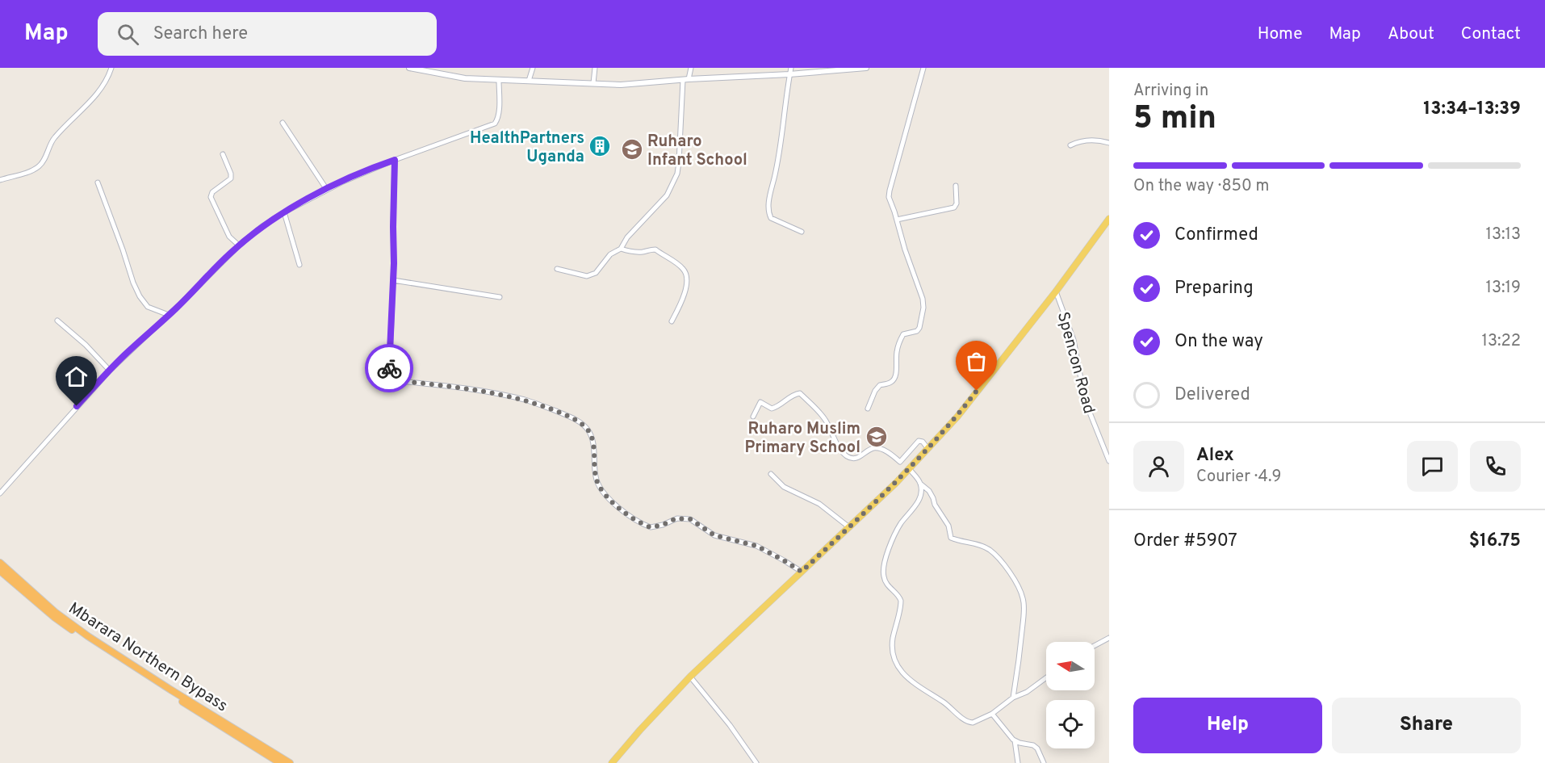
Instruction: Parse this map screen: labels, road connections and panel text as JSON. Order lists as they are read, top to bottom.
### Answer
{
  "streets": {
    "highway": ["Mbarara Northern Bypass"],
    "street": ["Spencon Road"]
  },
  "places": {
    "building": ["HealthPartners Uganda"],
    "school or university": ["Ruharo Infant School", "Ruharo Muslim Primary School"]
  },
  "north": "left",
  "page": {
    "header": "Map",
    "search": "Search here",
    "nav": [
      "Home",
      "Map",
      "About",
      "Contact"
    ],
    "heading": ["5 min", "Arriving in", "13:34–13:39"],
    "panel": [
      "Alex",
      "Courier · 4.9",
      "Order #5907",
      "$16.75"
    ],
    "bar": "On the way · 850 m",
    "list": [
      ["Confirmed", "13:13"],
      ["Preparing", "13:19"],
      ["On the way", "13:22"],
      "Delivered"
    ],
    "buttons": ["Help", "Share"]
  }
}
